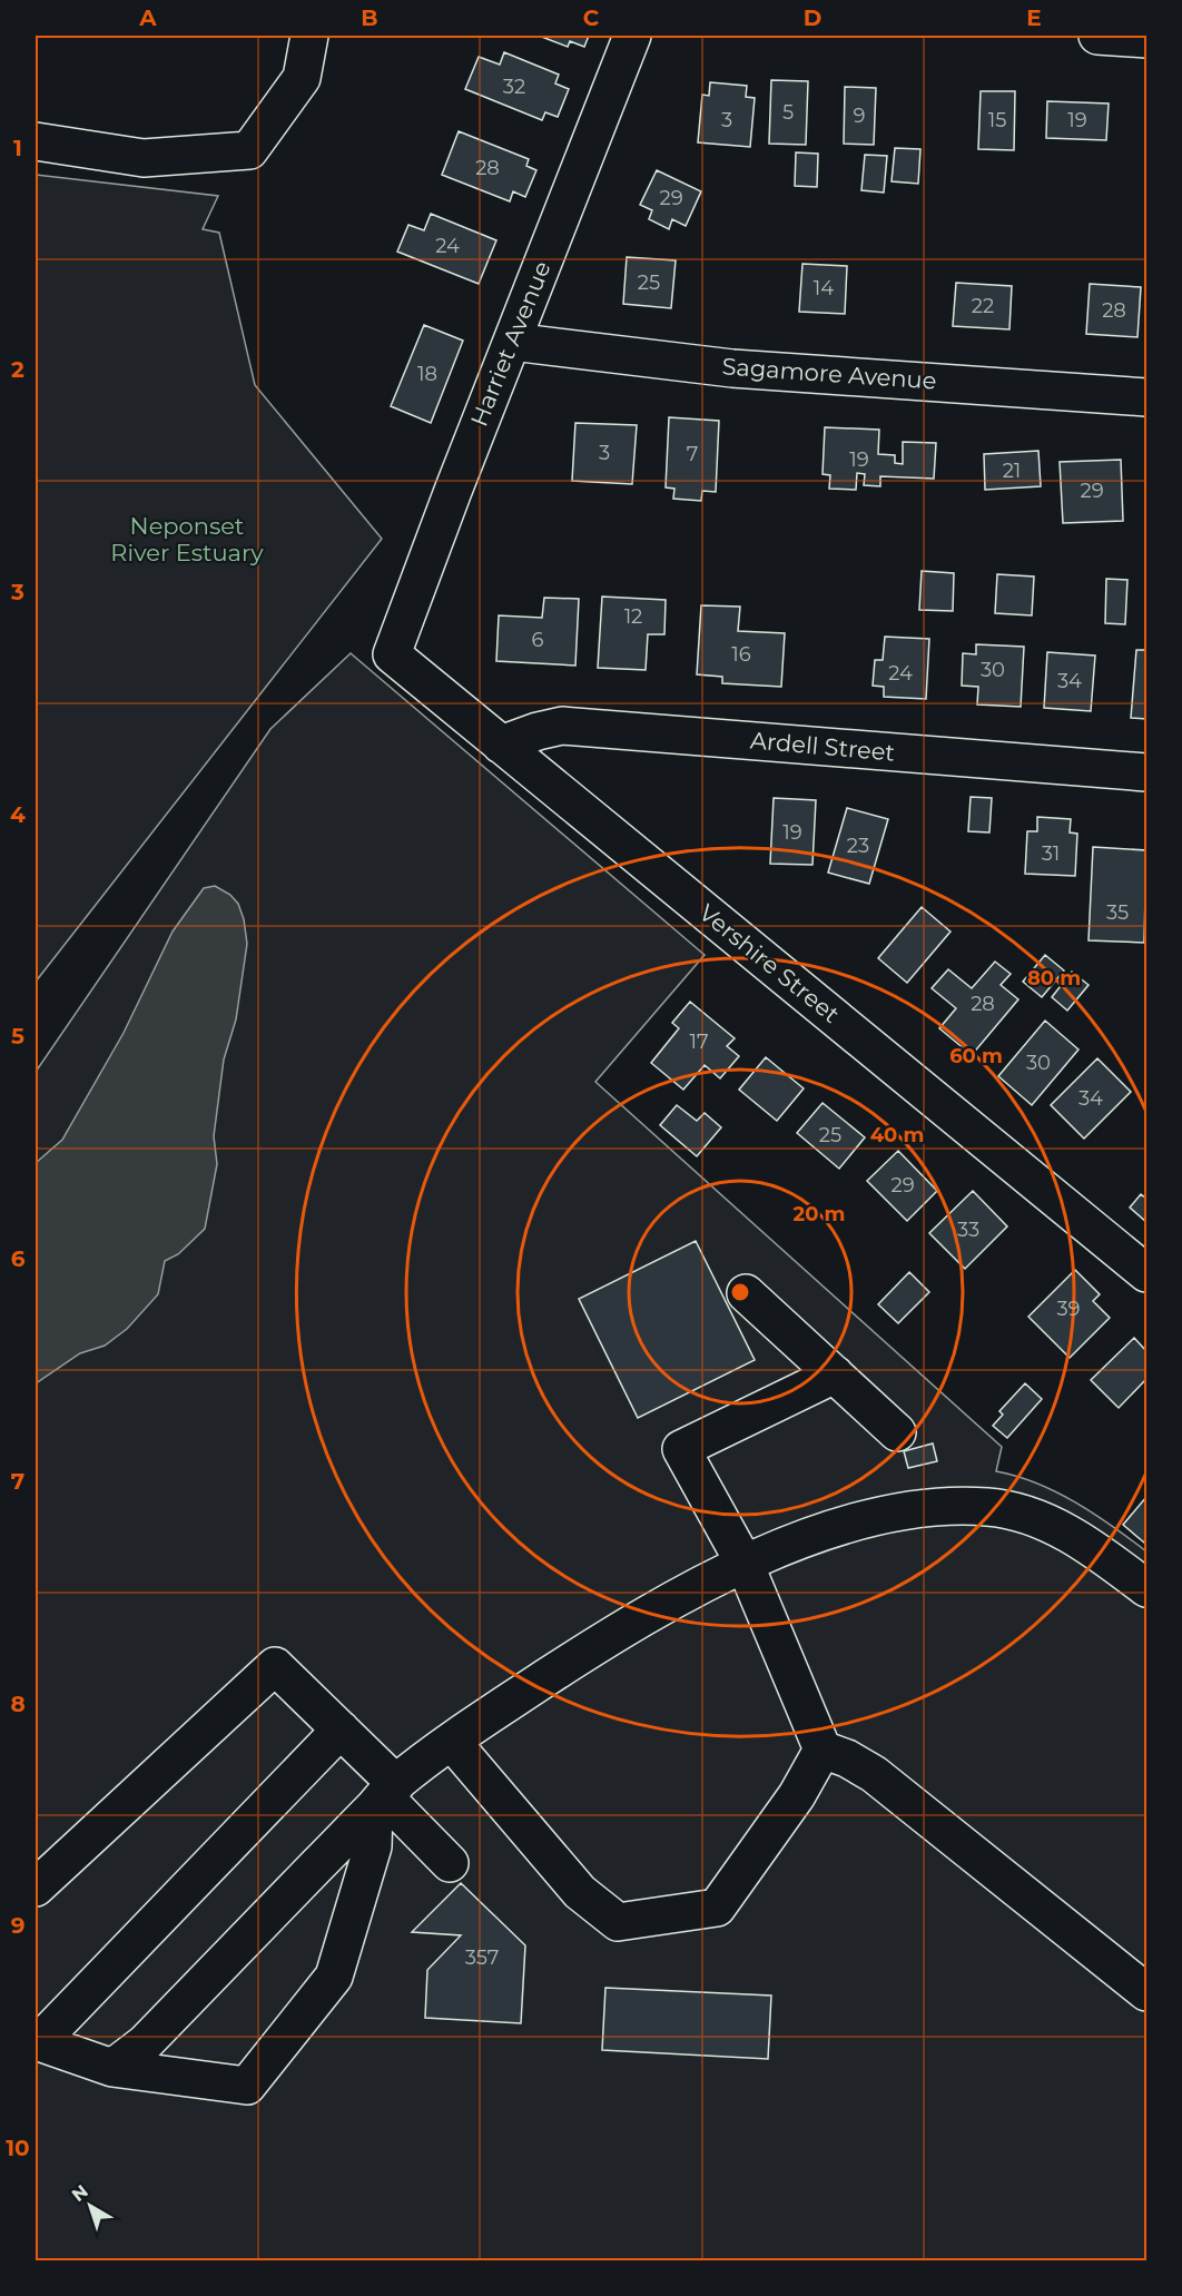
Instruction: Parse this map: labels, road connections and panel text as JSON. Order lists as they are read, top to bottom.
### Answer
{
  "streets": {
    "street": [
      "Harriet Avenue",
      "Sagamore Avenue",
      "Ardell Street",
      "Vershire Street"
    ]
  },
  "crossings": [
    ["Harriet Avenue", "Sagamore Avenue"],
    ["Harriet Avenue", "Vershire Street"],
    ["Ardell Street", "Vershire Street"]
  ],
  "parks": ["Neponset River Estuary"],
  "house_numbers": [
    "32",
    "5",
    "9",
    "3",
    "15",
    "19",
    "28",
    "29",
    "24",
    "25",
    "14",
    "22",
    "28",
    "18",
    "3",
    "7",
    "19",
    "21",
    "29",
    "12",
    "6",
    "16",
    "30",
    "24",
    "34",
    "19",
    "23",
    "31",
    "35",
    "28",
    "17",
    "30",
    "34",
    "25",
    "29",
    "33",
    "39",
    "357"
  ],
  "north": "top left",
  "grid": {
    "columns": [
      "A",
      "B",
      "C",
      "D",
      "E"
    ],
    "rows": [
      "1",
      "2",
      "3",
      "4",
      "5",
      "6",
      "7",
      "8",
      "9",
      "10"
    ]
  },
  "rings": [
    "80 m",
    "60 m",
    "40 m",
    "20 m"
  ]
}
